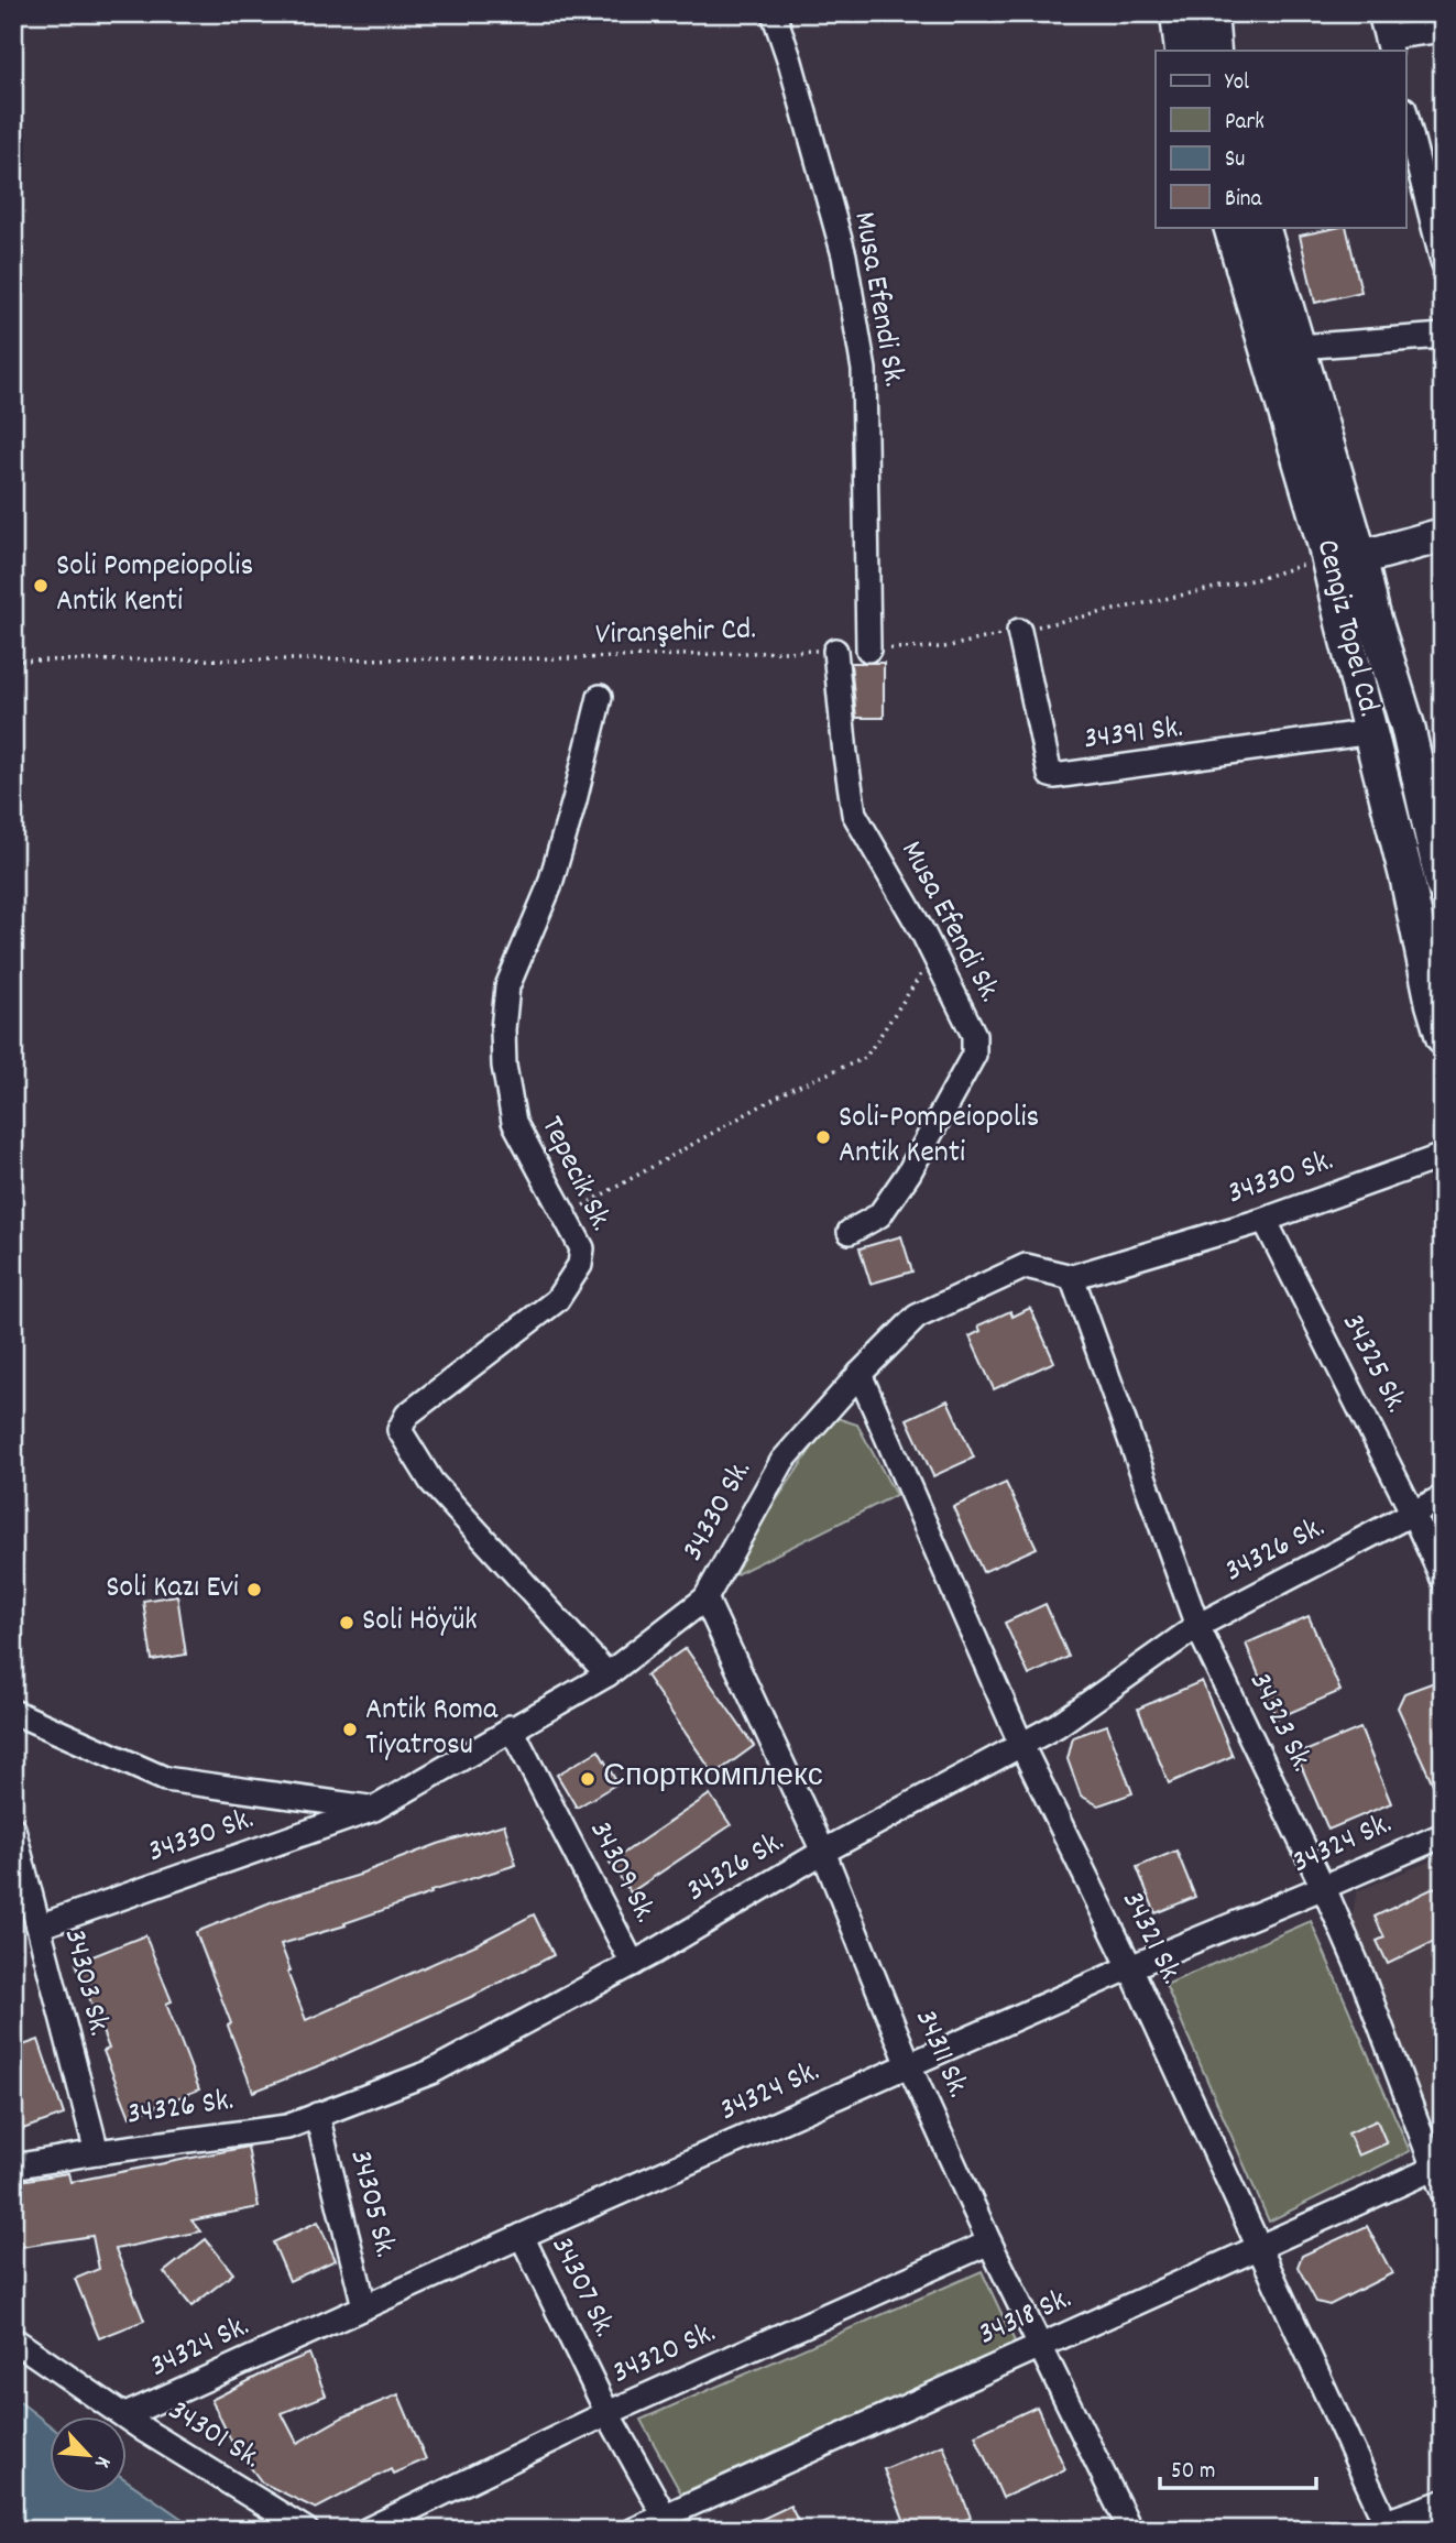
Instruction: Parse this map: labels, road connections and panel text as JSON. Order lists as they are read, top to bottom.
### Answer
{
  "streets": {
    "street": [
      "Musa Efendi Sk.",
      "Cengiz Topel Cd.",
      "34391 Sk.",
      "Tepecik Sk.",
      "34330 Sk.",
      "34325 Sk.",
      "34326 Sk.",
      "34323 Sk.",
      "34324 Sk.",
      "34309 Sk.",
      "34321 Sk.",
      "34303 Sk.",
      "34311 Sk.",
      "34305 Sk.",
      "34307 Sk.",
      "34318 Sk.",
      "34320 Sk.",
      "34301 Sk."
    ],
    "path": ["Viranşehir Cd."]
  },
  "crossings": [
    ["Musa Efendi Sk.", "Viranşehir Cd."],
    ["Cengiz Topel Cd.", "34391 Sk."],
    ["Tepecik Sk.", "34330 Sk."],
    ["34330 Sk.", "34325 Sk."],
    ["34330 Sk.", "34323 Sk."],
    ["34330 Sk.", "34309 Sk."],
    ["34330 Sk.", "34321 Sk."],
    ["34330 Sk.", "34303 Sk."],
    ["34330 Sk.", "34311 Sk."],
    ["34325 Sk.", "34326 Sk."],
    ["34326 Sk.", "34323 Sk."],
    ["34326 Sk.", "34309 Sk."],
    ["34326 Sk.", "34321 Sk."],
    ["34326 Sk.", "34303 Sk."],
    ["34326 Sk.", "34311 Sk."],
    ["34326 Sk.", "34305 Sk."],
    ["34323 Sk.", "34324 Sk."],
    ["34323 Sk.", "34318 Sk."],
    ["34324 Sk.", "34321 Sk."],
    ["34324 Sk.", "34311 Sk."],
    ["34324 Sk.", "34305 Sk."],
    ["34324 Sk.", "34307 Sk."],
    ["34324 Sk.", "34301 Sk."],
    ["34321 Sk.", "34318 Sk."],
    ["34311 Sk.", "34318 Sk."],
    ["34311 Sk.", "34320 Sk."],
    ["34307 Sk.", "34318 Sk."],
    ["34307 Sk.", "34320 Sk."]
  ],
  "places": [
    "Soli Pompeiopolis Antik Kenti",
    "Soli-Pompeiopolis Antik Kenti",
    "Soli Kazı Evi",
    "Soli Höyük",
    "Antik Roma Tiyatrosu",
    "Спорткомплекс"
  ],
  "legend": [
    "Yol",
    "Park",
    "Su",
    "Bina"
  ],
  "scale_bar": "50 m",
  "north": "bottom right"
}
